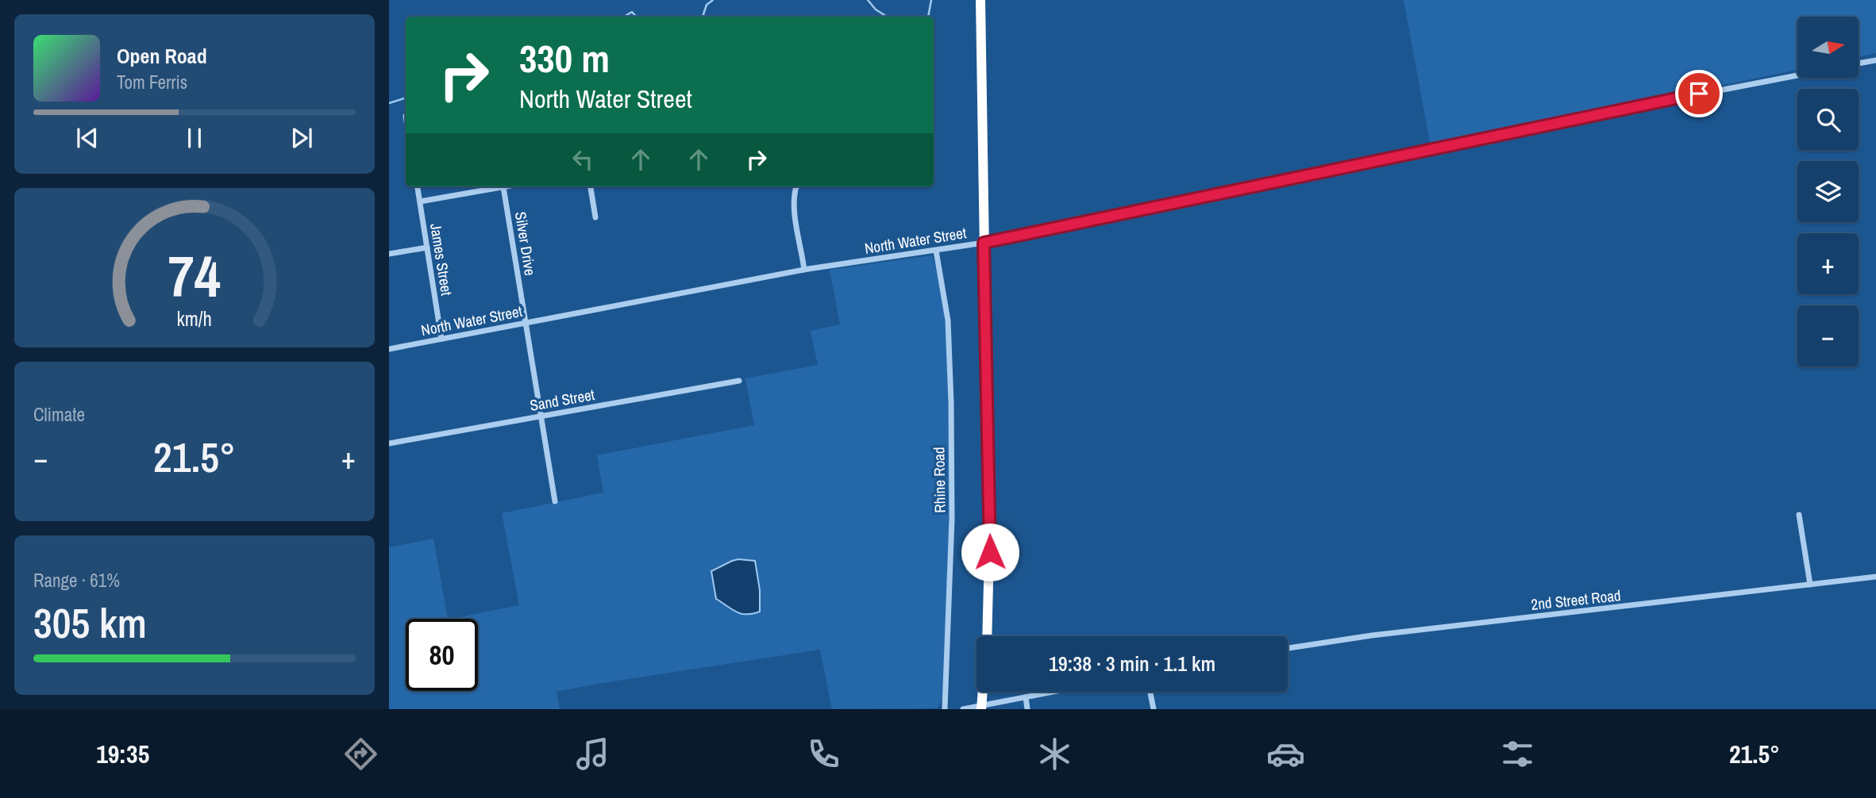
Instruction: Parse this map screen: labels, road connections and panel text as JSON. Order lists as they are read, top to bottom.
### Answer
{
  "streets": {
    "street": [
      "North Water Street",
      "Silver Drive",
      "James Street",
      "Sand Street",
      "Rhine Road",
      "2nd Street Road"
    ]
  },
  "crossings": [
    ["North Water Street", "Silver Drive"],
    ["North Water Street", "James Street"],
    ["North Water Street", "Rhine Road"],
    ["Silver Drive", "Sand Street"]
  ],
  "north": "right",
  "page": {
    "map_buttons": ["+", "−"],
    "turn": ["330 m", "North Water Street"],
    "song": ["Open Road", "Tom Ferris"],
    "tile": [
      "Climate",
      ["Range · 61%", "305 km"]
    ],
    "heat": ["−", "21.5°", "+"],
    "limit": "80",
    "trip": "19:38 · 3 min · 1.1 km",
    "tabs": ["19:35", "21.5°"],
    "gauge": ["74", "km/h"]
  }
}
